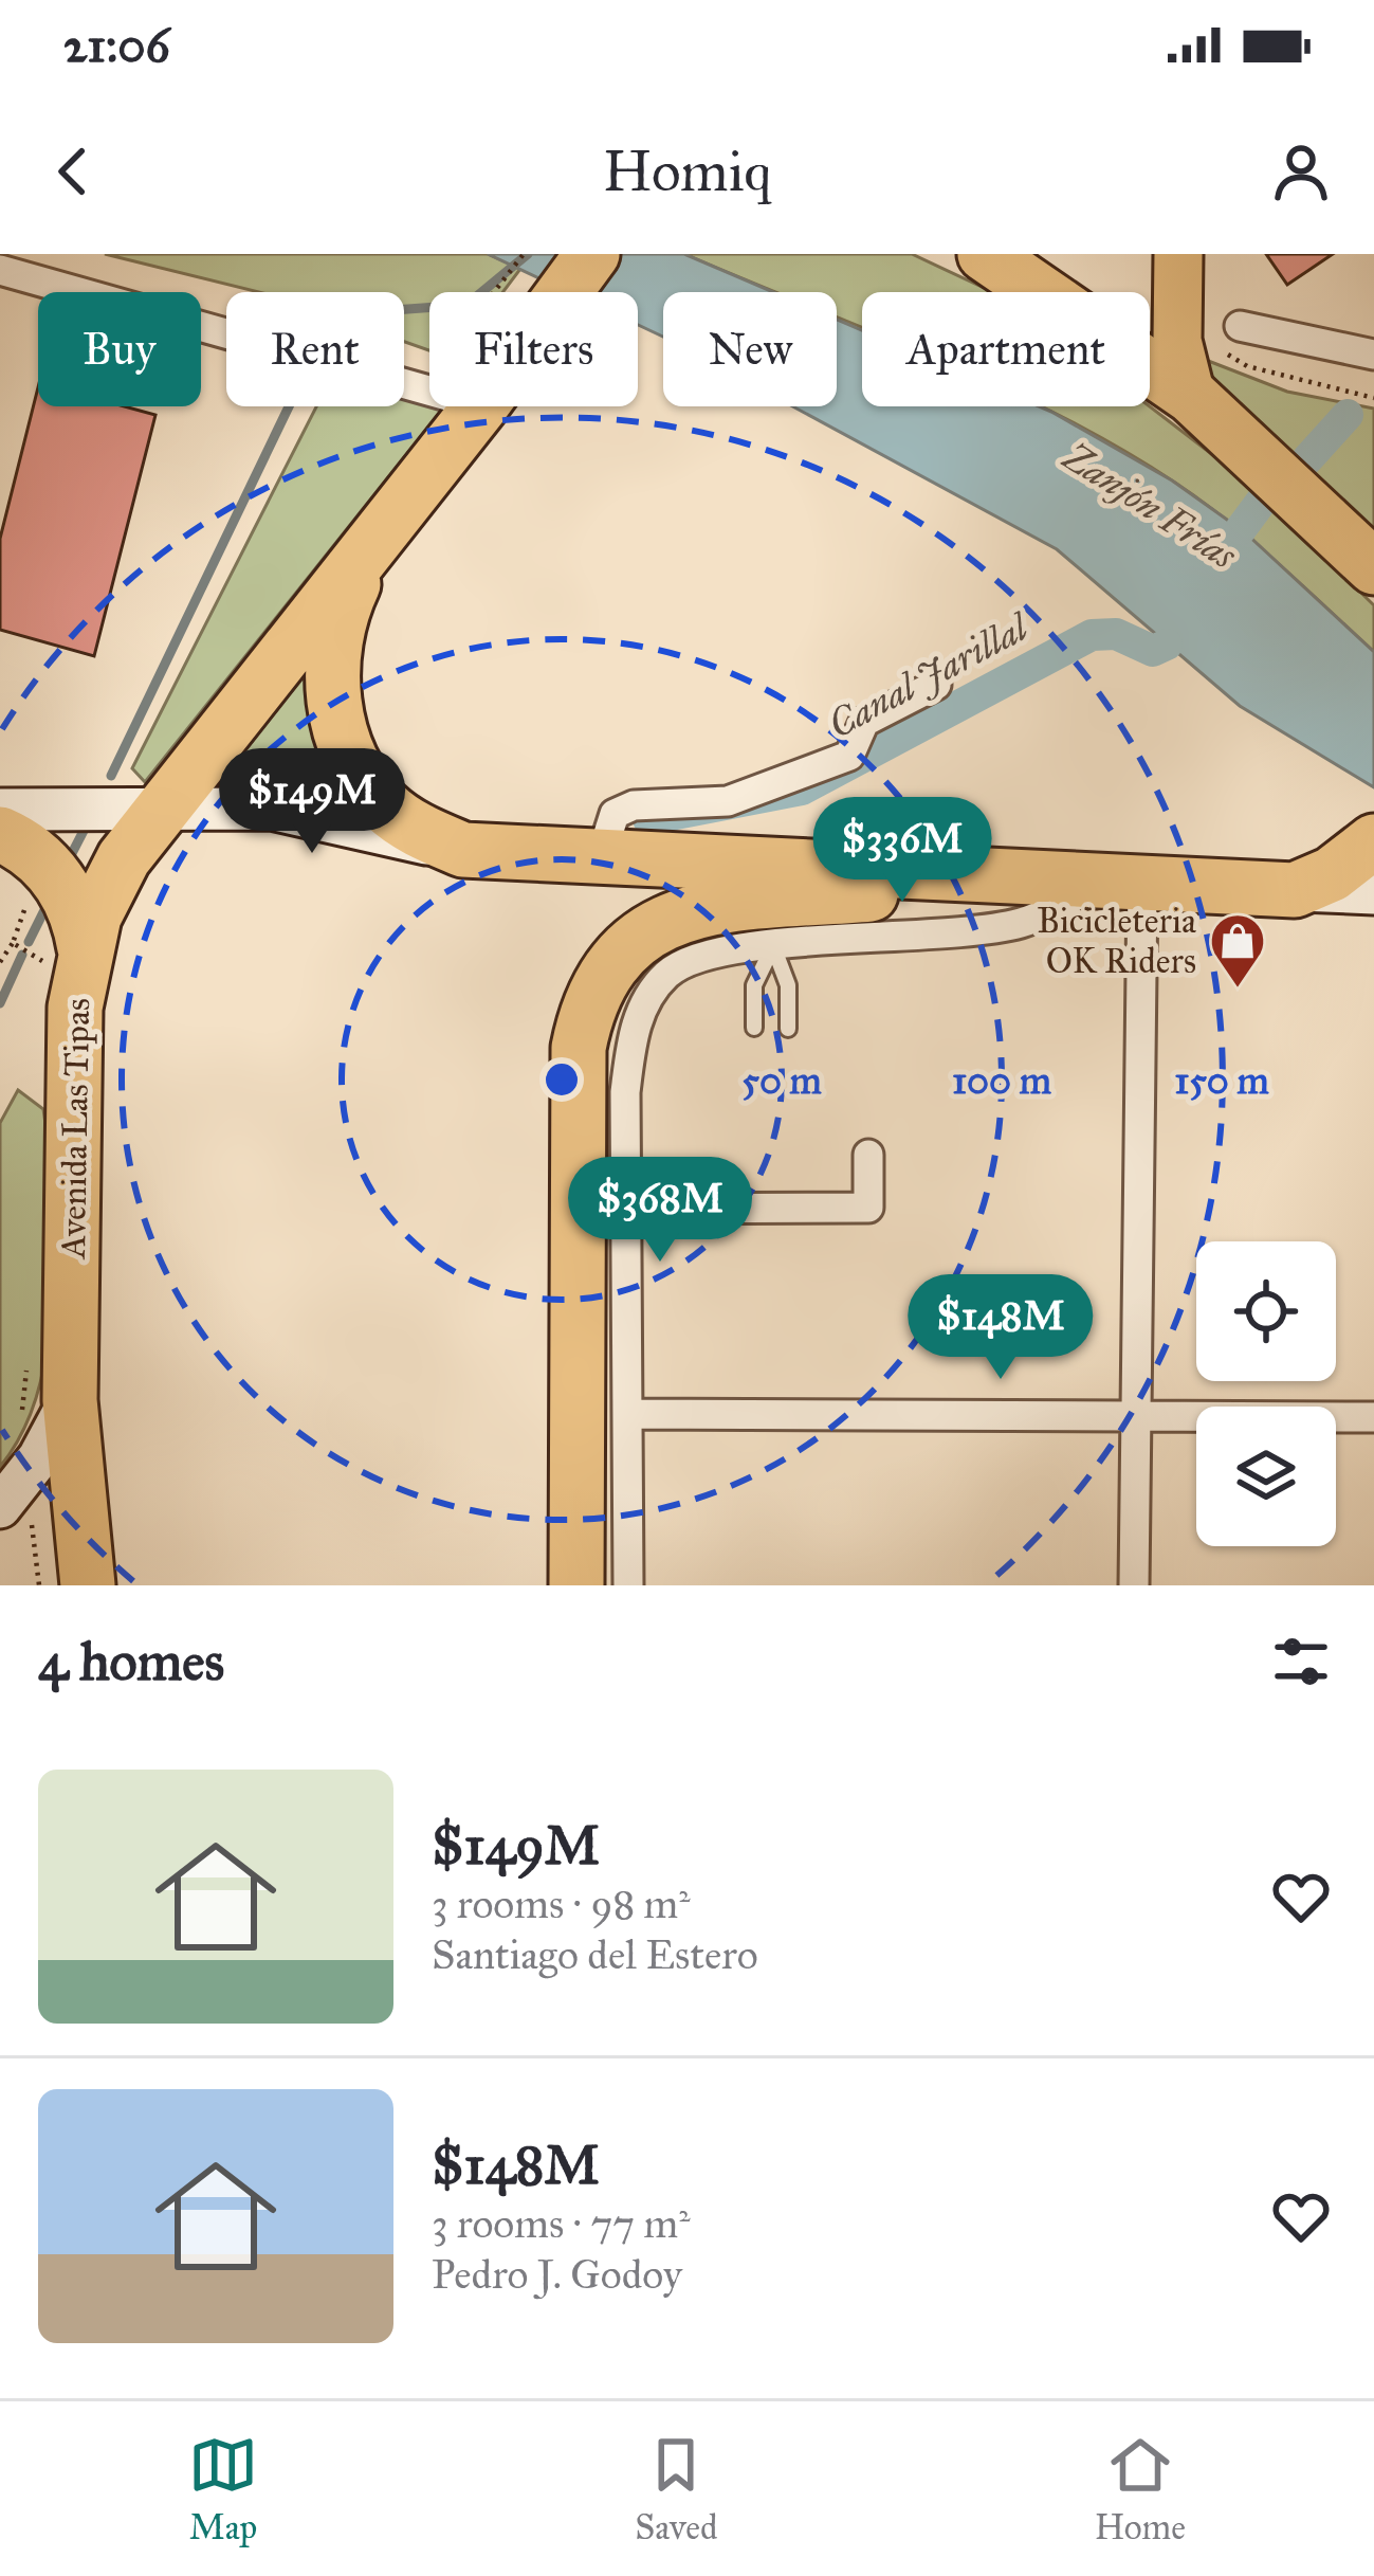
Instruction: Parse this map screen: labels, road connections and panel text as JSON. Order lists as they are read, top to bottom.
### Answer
{
  "streets": {
    "highway": ["Avenida Las Tipas"]
  },
  "water": ["Zanjón Frías", "Canal Jarillal"],
  "places": {
    "shop": ["Bicicleteria OK Riders"]
  },
  "page": {
    "status": "21:06",
    "header": "Homiq",
    "chip": [
      "Buy",
      "Rent",
      "Filters",
      "New",
      "Apartment"
    ],
    "price": [
      "$149M",
      "$336M",
      "$368M",
      "$148M"
    ],
    "heading": "4 homes",
    "list": [
      {
        "name": "$149M",
        "note": "3 rooms · 98 m² · Santiago del Estero"
      },
      {
        "name": "$148M",
        "note": "3 rooms · 77 m² · Pedro J. Godoy"
      }
    ],
    "tabs": ["Map", "Saved", "Home"]
  },
  "rings": ["50 m", "100 m", "150 m"]
}
